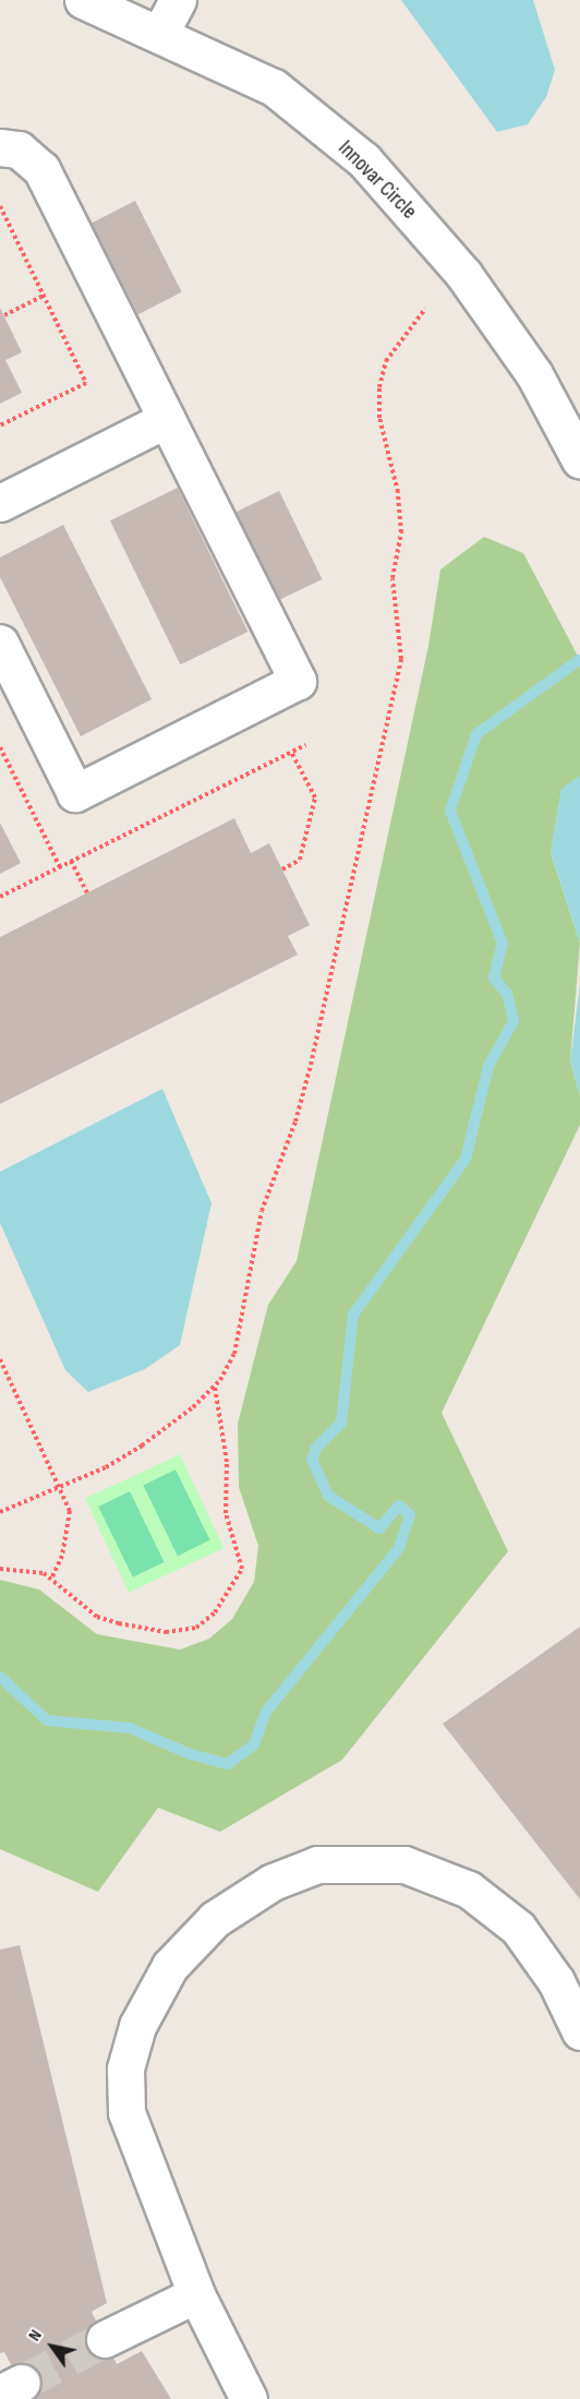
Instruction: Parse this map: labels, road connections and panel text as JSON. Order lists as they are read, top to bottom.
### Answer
{
  "streets": {
    "street": ["Innovar Circle"]
  },
  "north": "top left"
}
